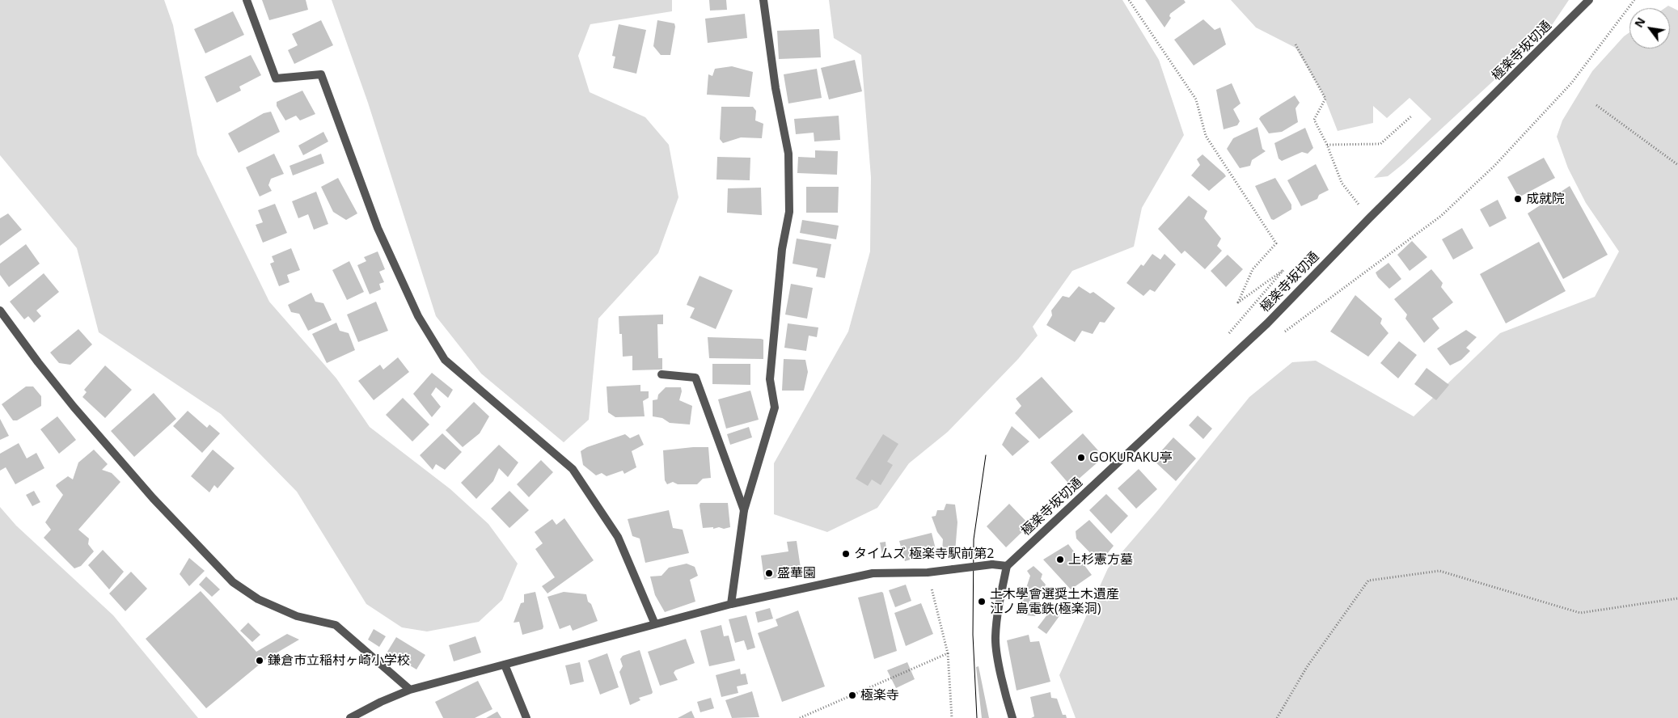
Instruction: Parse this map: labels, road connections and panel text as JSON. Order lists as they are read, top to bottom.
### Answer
{
  "streets": {
    "street": ["極楽寺坂切通"]
  },
  "places": [
    "成就院",
    "GOKURAKU亭",
    "タイムズ 極楽寺駅前第2",
    "上杉憲方墓",
    "盛華園",
    "土木學會選奨土木遺産 江ノ島電鉄(極楽洞)",
    "鎌倉市立稲村ヶ崎小学校",
    "極楽寺"
  ],
  "north": "top left"
}
